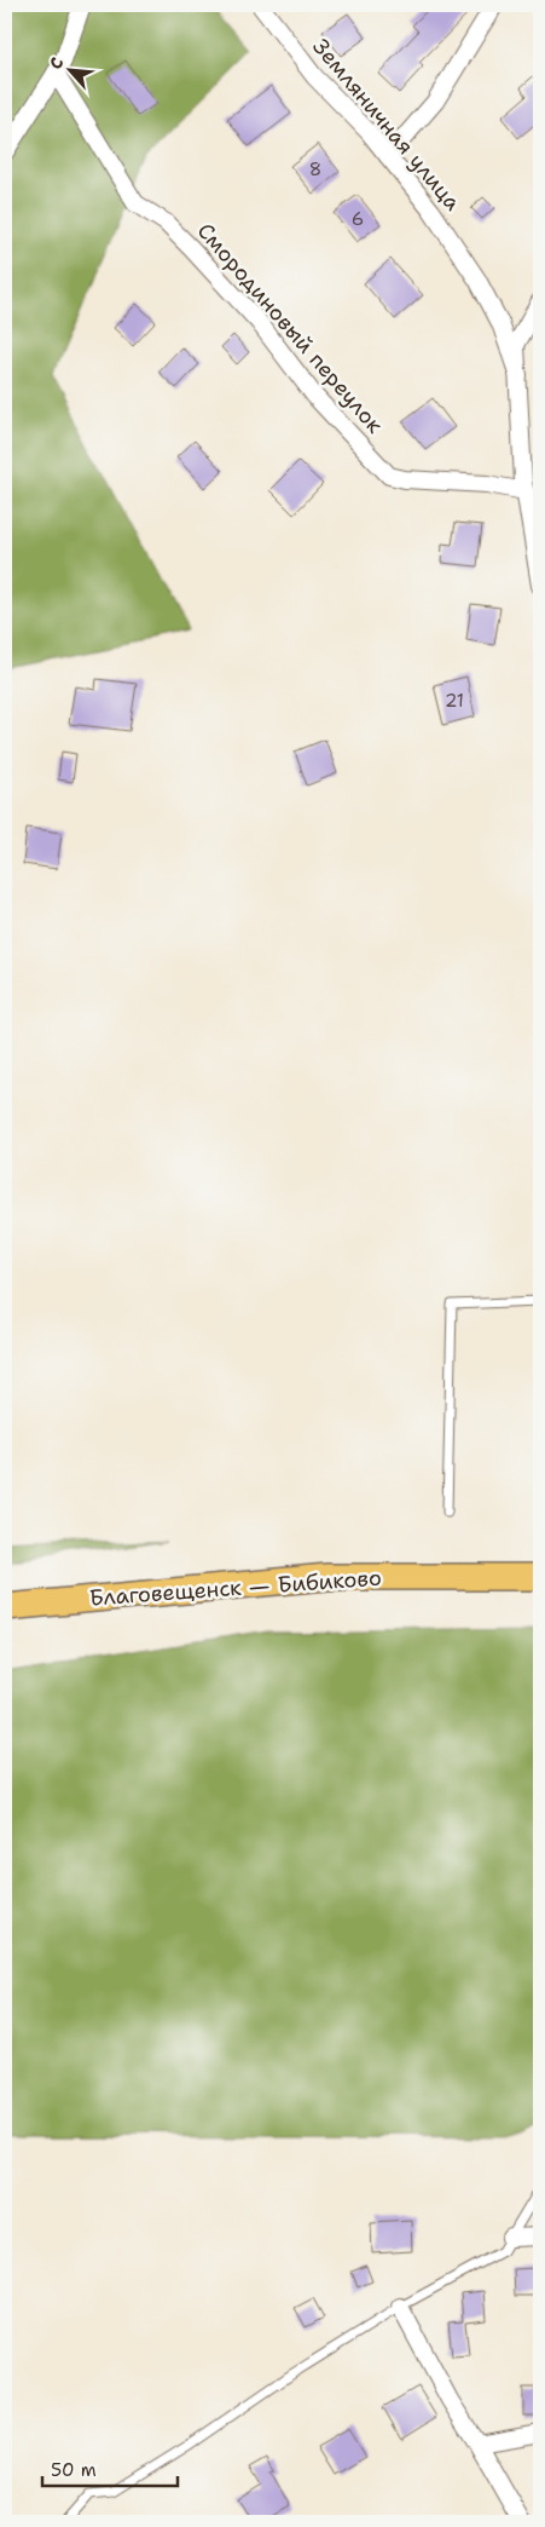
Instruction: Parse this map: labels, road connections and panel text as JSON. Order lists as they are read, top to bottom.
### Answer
{
  "streets": {
    "main road": ["Благовещенск — Бибиково"],
    "street": ["Земляничная улица", "Смородиновый переулок"]
  },
  "house_numbers": ["8", "6", "21"],
  "scale_bar": "50 m",
  "north": "top left"
}
